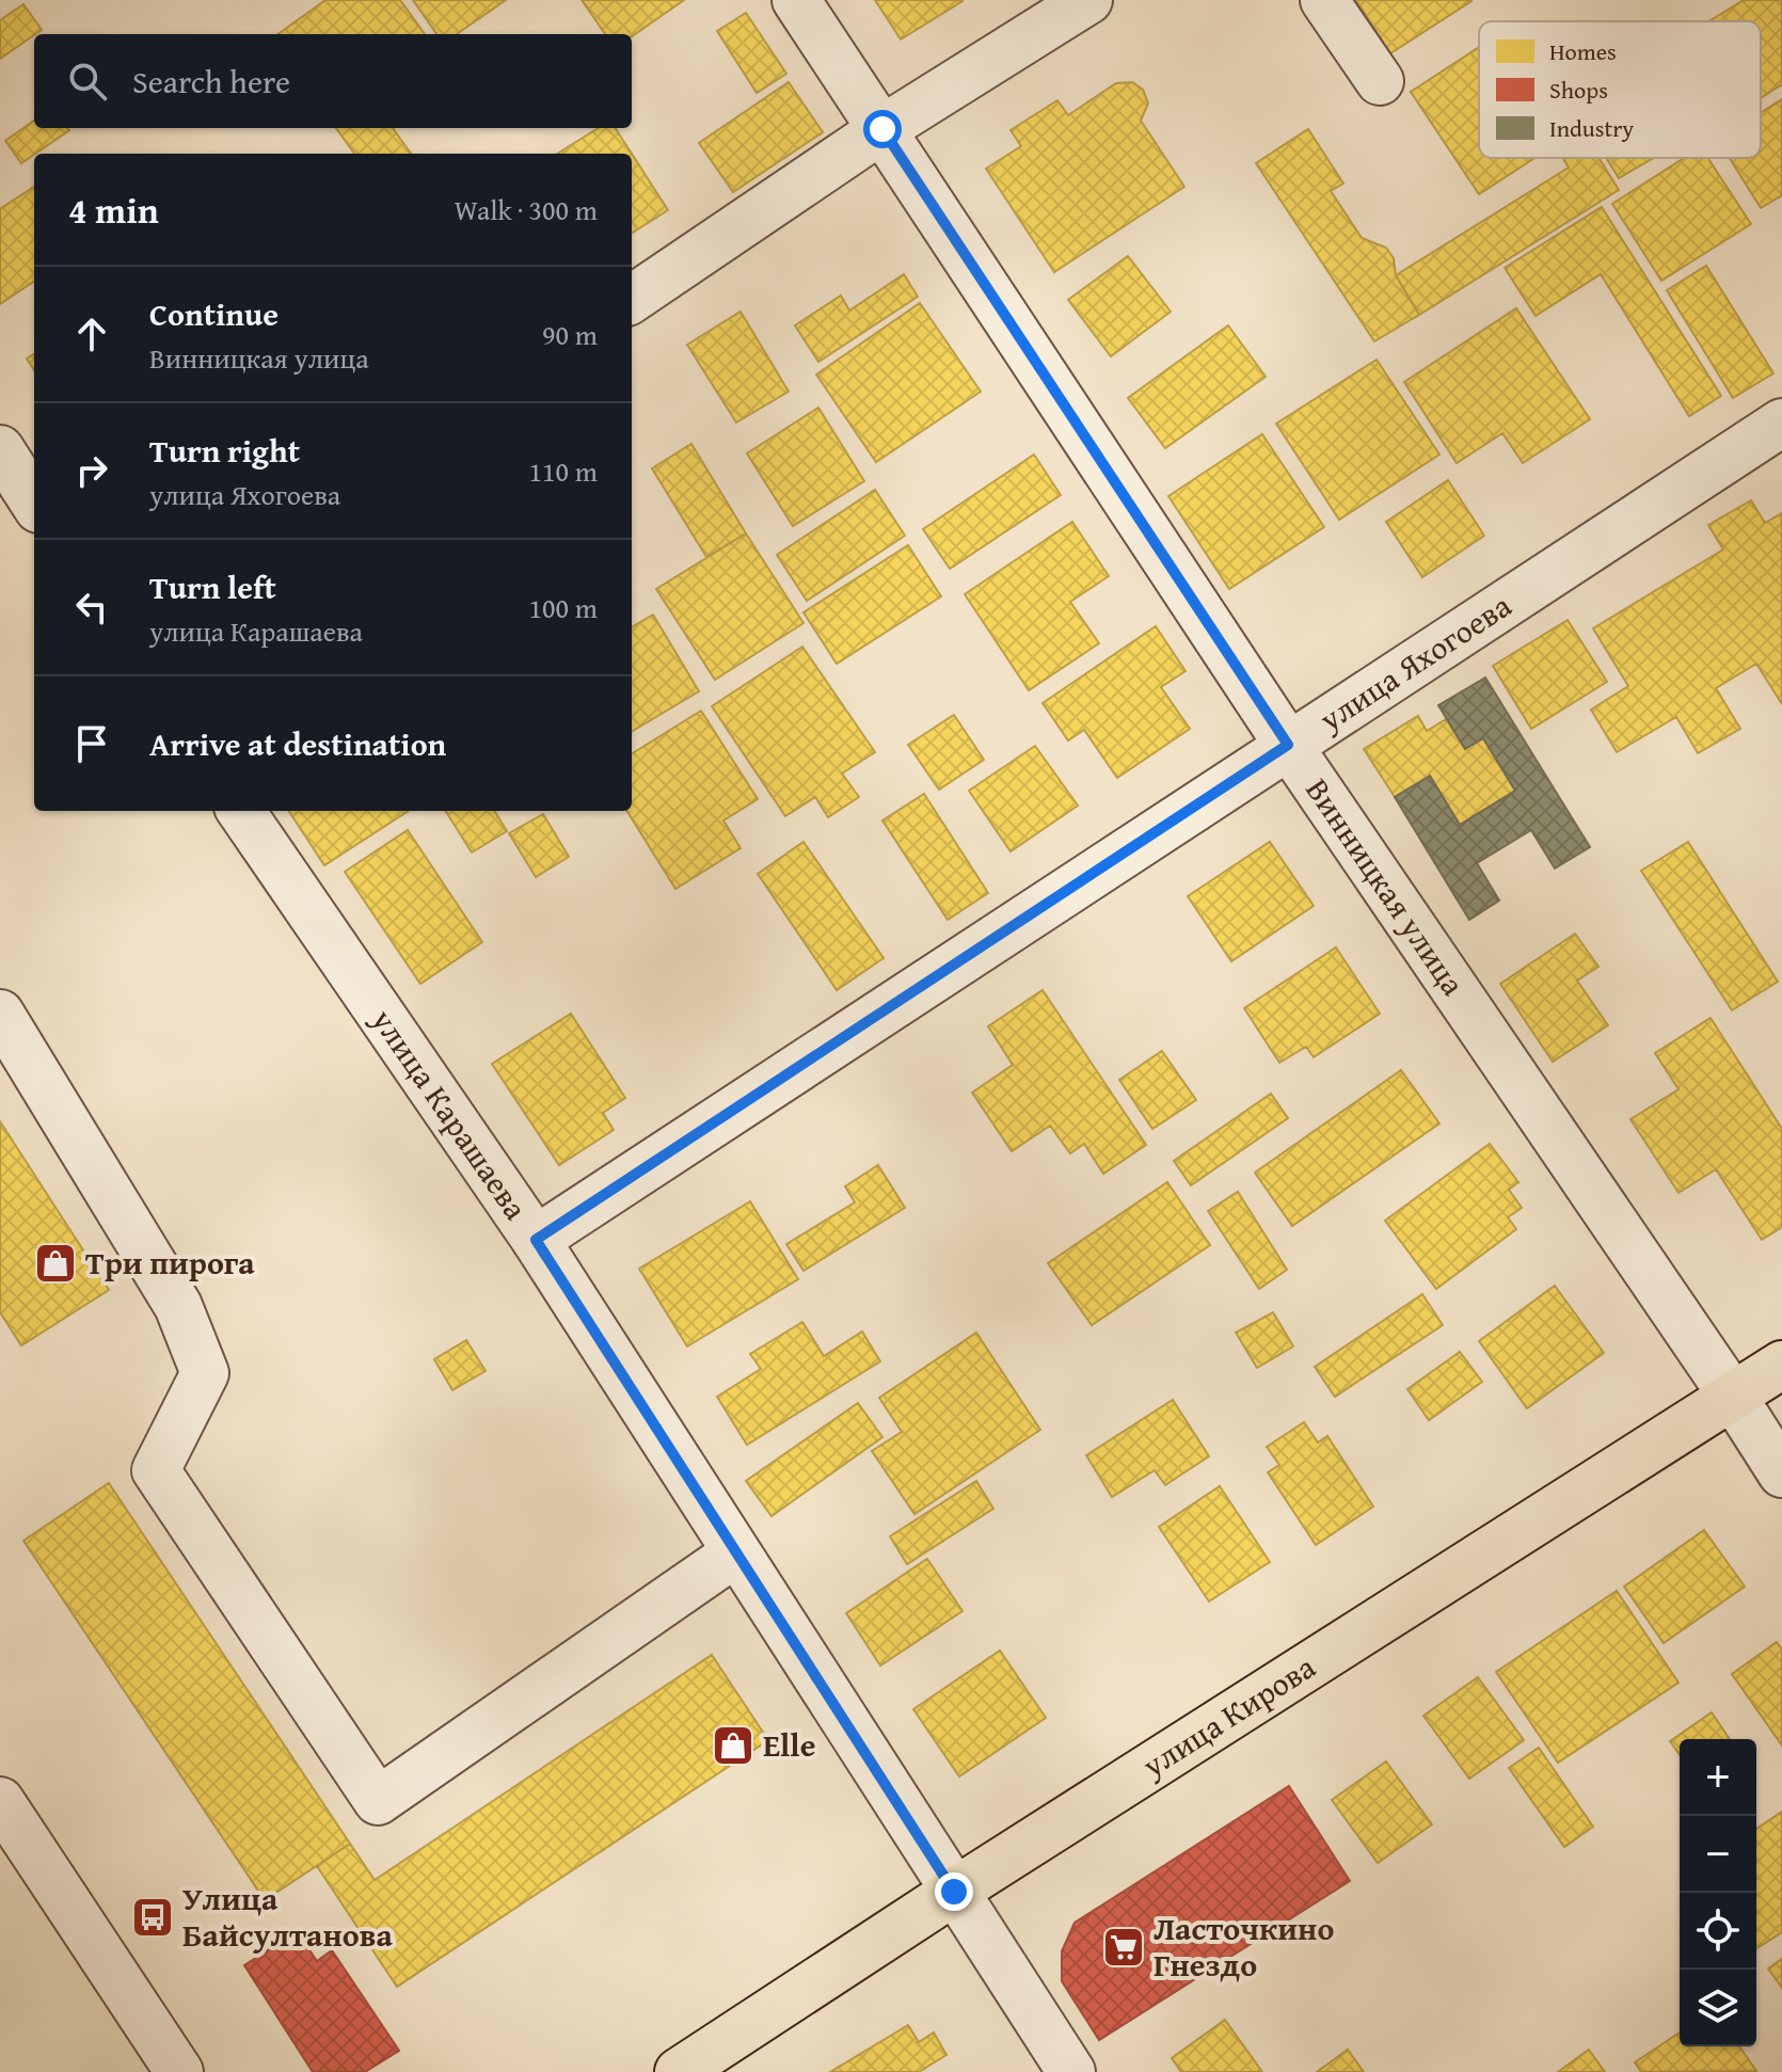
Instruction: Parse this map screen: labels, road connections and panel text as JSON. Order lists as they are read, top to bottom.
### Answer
{
  "streets": {
    "main road": ["улица Кирова"],
    "street": ["улица Яхогоева", "Винницкая улица", "улица Карашаева"]
  },
  "crossings": [
    ["улица Яхогоева", "Винницкая улица"],
    ["улица Яхогоева", "улица Карашаева"],
    ["Винницкая улица", "улица Кирова"],
    ["улица Карашаева", "улица Кирова"]
  ],
  "places": {
    "shop": ["Три пирога", "Elle"],
    "bus stop": ["Улица Байсултанова"],
    "supermarket": ["Ласточкино Гнездо"]
  },
  "legend": ["Homes", "Shops", "Industry"],
  "page": {
    "search": "Search here",
    "heading": ["4 min", "Walk · 300 m"],
    "list": [
      ["Continue", "Винницкая улица", "90 m"],
      ["Turn right", "улица Яхогоева", "110 m"],
      ["Turn left", "улица Карашаева", "100 m"],
      "Arrive at destination"
    ],
    "map_buttons": ["+", "−"]
  }
}
